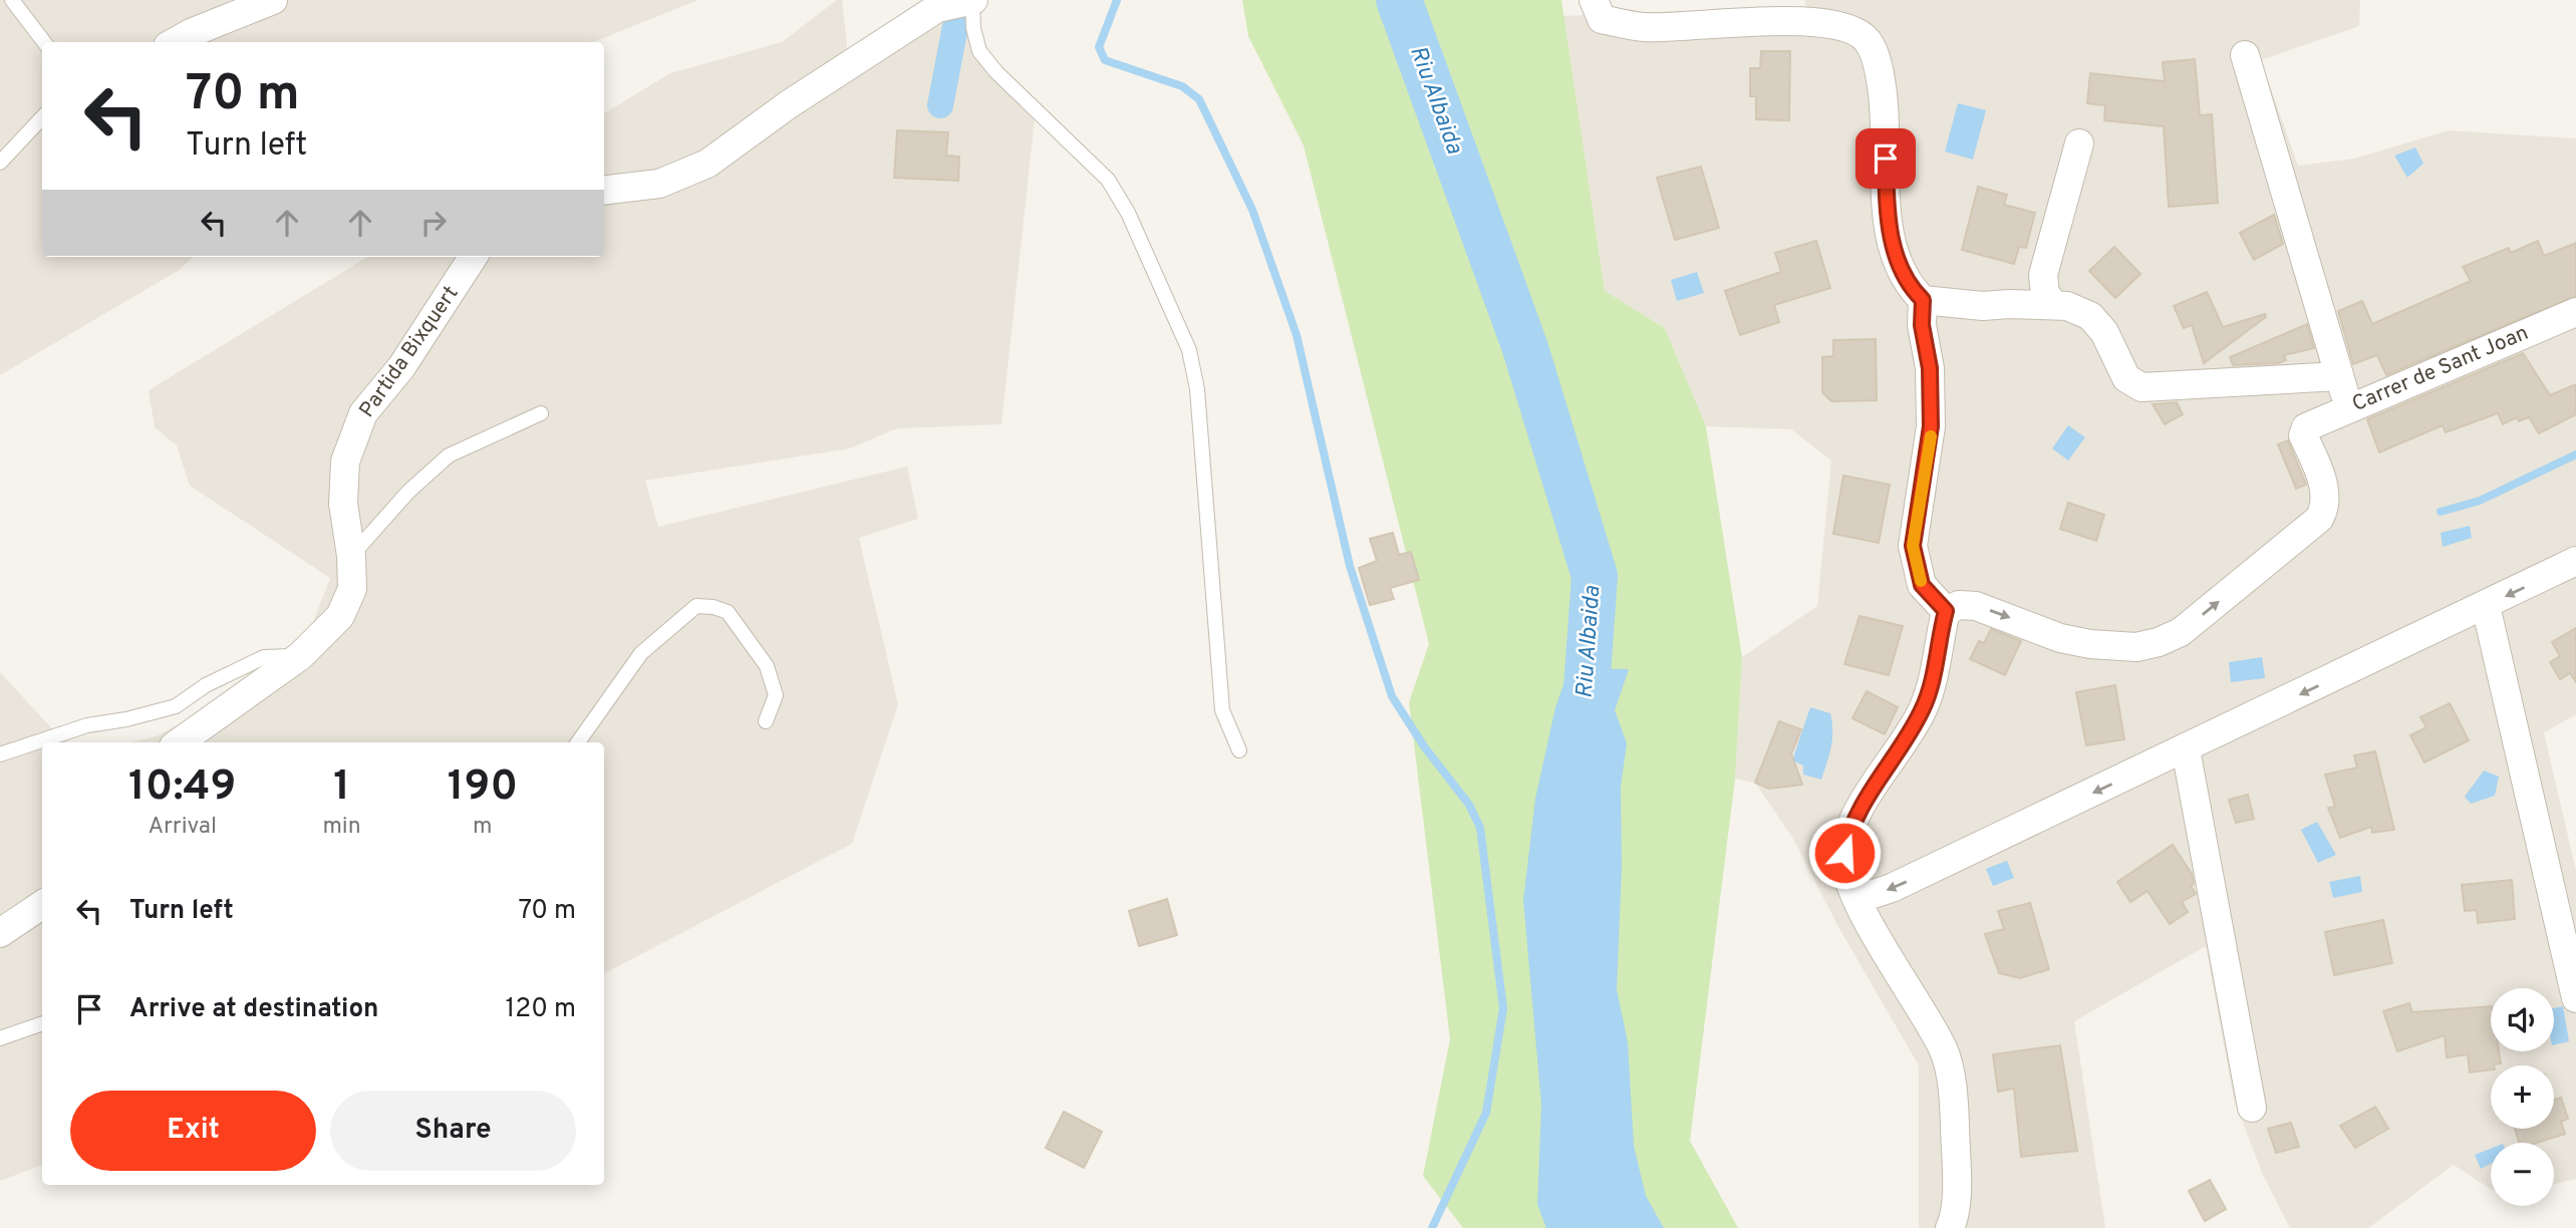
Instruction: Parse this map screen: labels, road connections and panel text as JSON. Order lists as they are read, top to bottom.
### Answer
{
  "streets": {
    "street": ["Partida Bixquert", "Carrer de Sant Joan"]
  },
  "water": ["Riu Albaida"],
  "page": {
    "turn": ["70 m", "Turn left"],
    "eta": [
      "10:49",
      "Arrival",
      "1",
      "min",
      "190",
      "m"
    ],
    "list": [
      {
        "name": "Turn left",
        "value": "70 m"
      },
      {
        "name": "Arrive at destination",
        "value": "120 m"
      }
    ],
    "map_buttons": ["+", "−"],
    "buttons": ["Exit", "Share"]
  }
}
